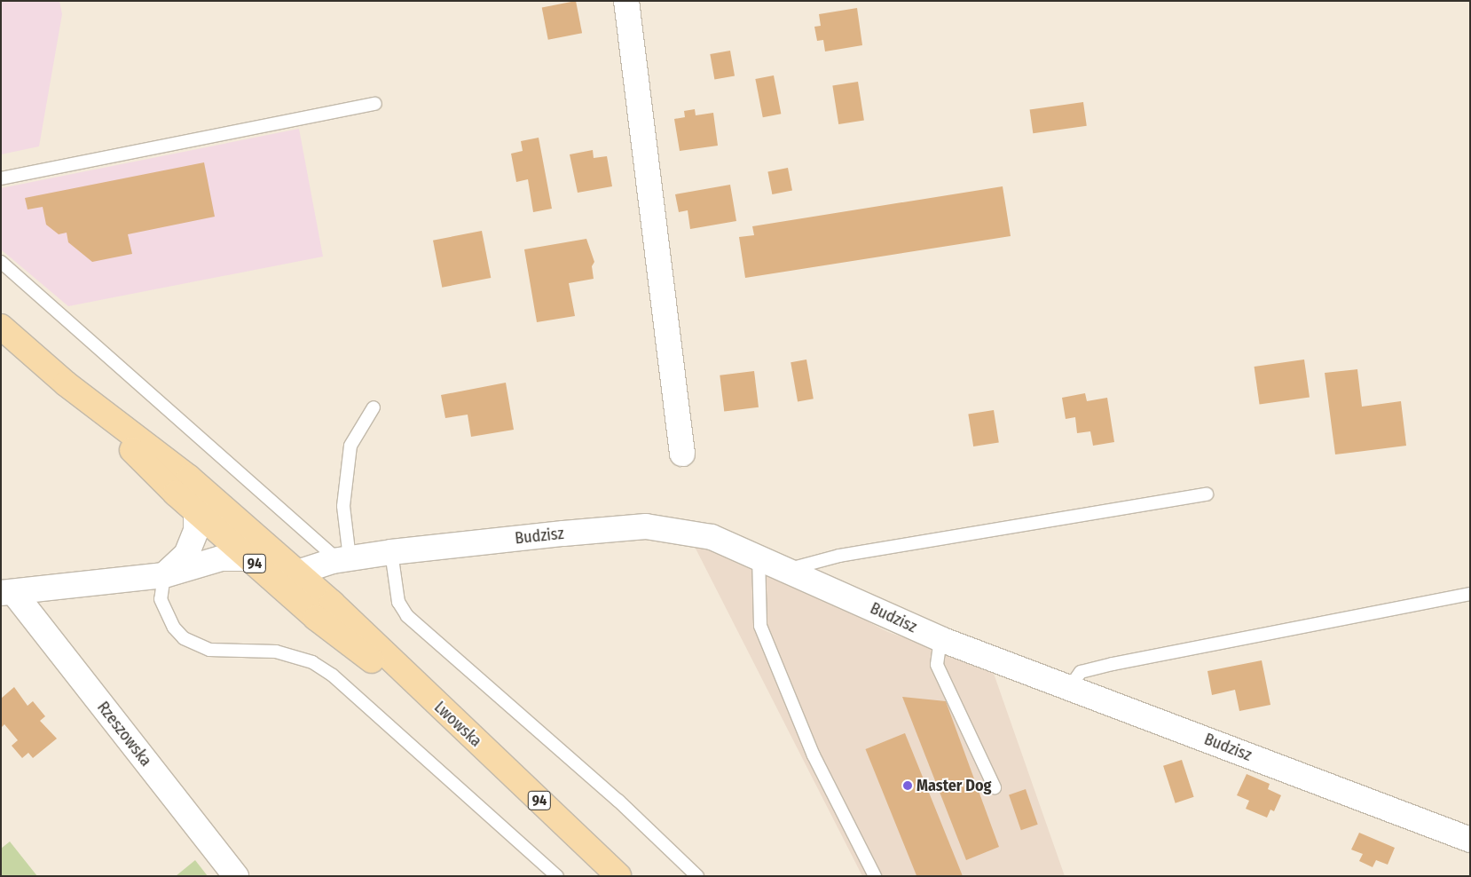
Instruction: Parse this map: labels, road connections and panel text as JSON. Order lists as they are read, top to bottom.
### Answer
{
  "streets": {
    "main road": ["94", "Lwowska"],
    "street": ["Budzisz", "Rzeszowska"]
  },
  "crossings": [
    ["Budzisz", "94"],
    ["Budzisz", "Lwowska"],
    ["94", "Lwowska"],
    ["94", "Rzeszowska"]
  ],
  "places": ["Master Dog"]
}
